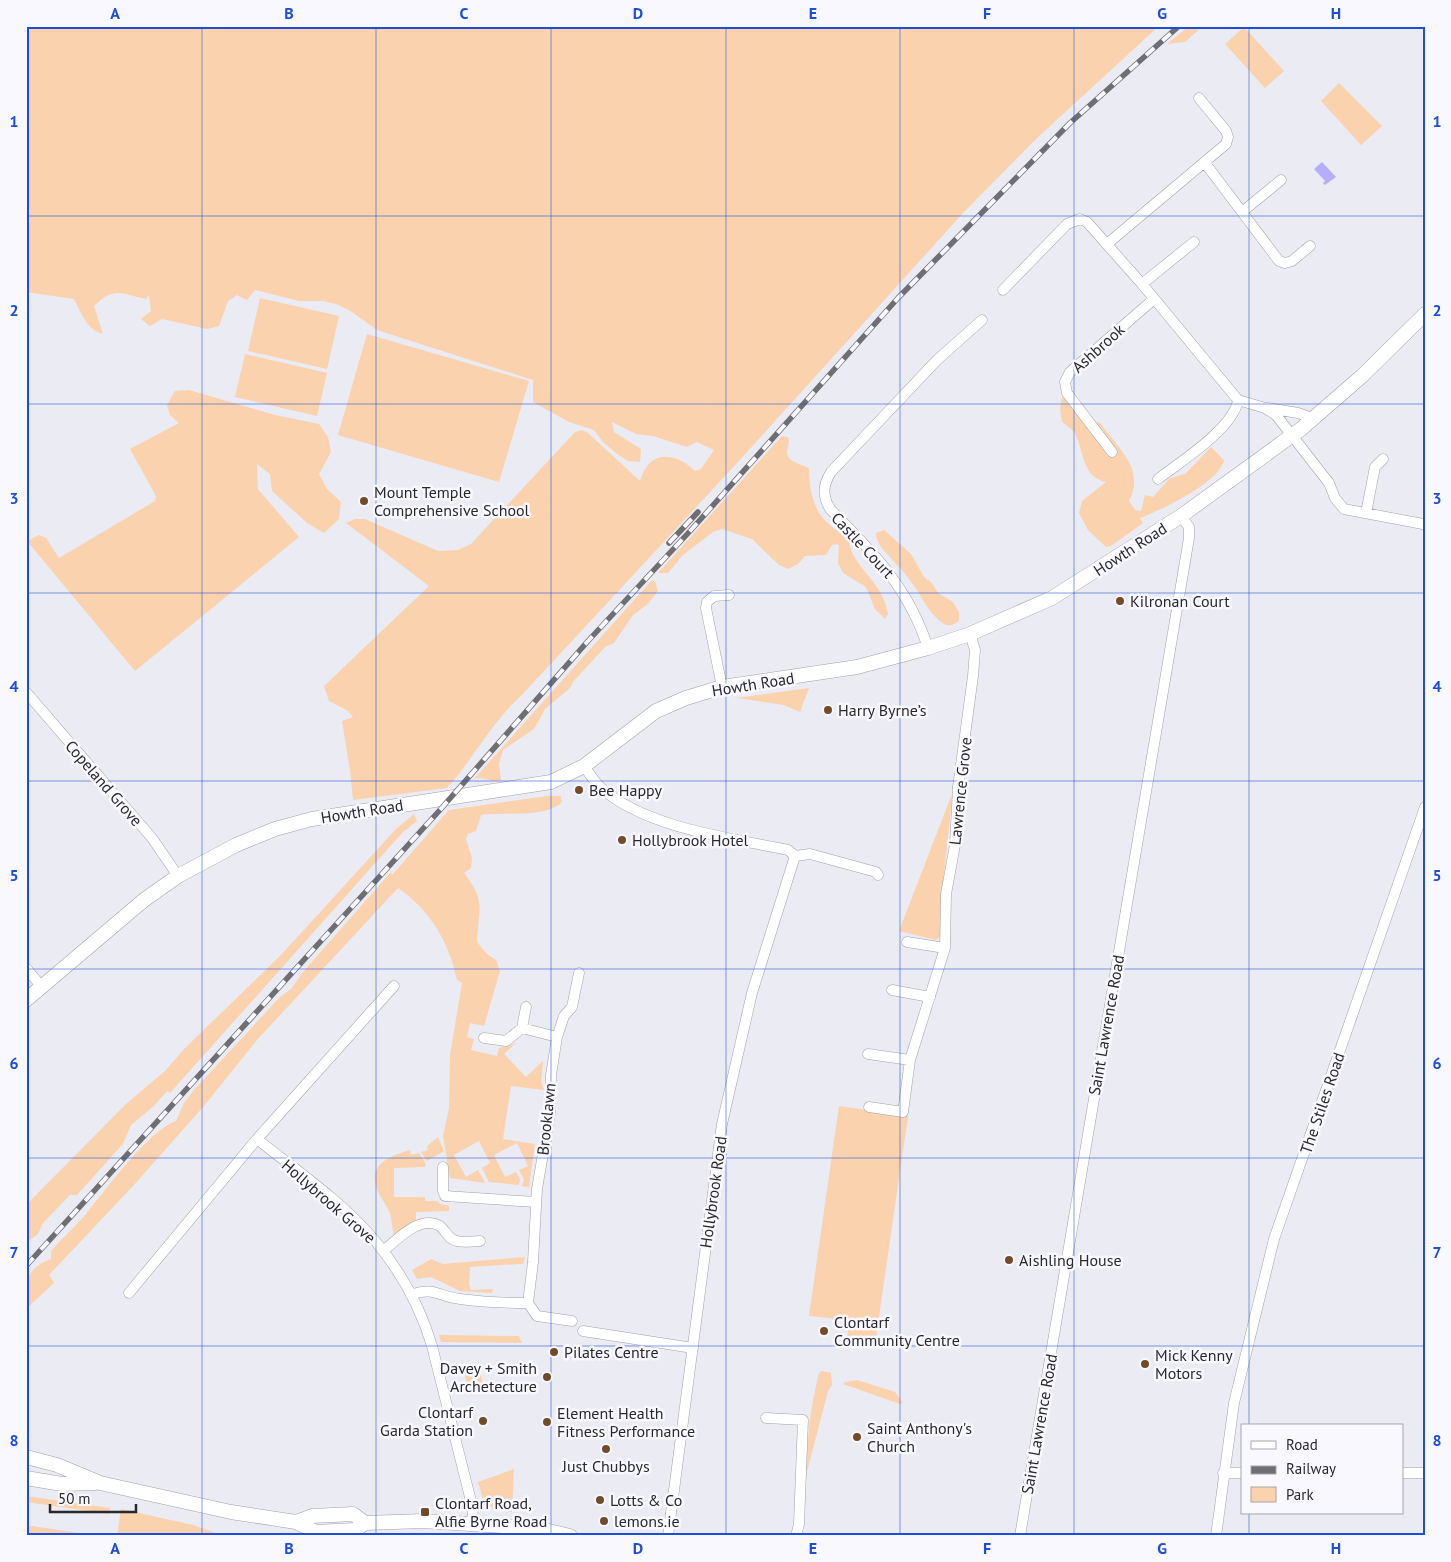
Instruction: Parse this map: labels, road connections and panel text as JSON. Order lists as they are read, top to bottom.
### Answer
{
  "streets": {
    "main road": ["Howth Road"],
    "street": [
      "Ashbrook",
      "Castle Court",
      "Copeland Grove",
      "Lawrence Grove",
      "Saint Lawrence Road",
      "The Stiles Road",
      "Brooklawn",
      "Hollybrook Road",
      "Hollybrook Grove"
    ]
  },
  "crossings": [
    ["Castle Court", "Howth Road"],
    ["Howth Road", "Copeland Grove"],
    ["Howth Road", "Lawrence Grove"],
    ["Howth Road", "Saint Lawrence Road"]
  ],
  "places": {
    "other": [
      "Mount Temple Comprehensive School",
      "Kilronan Court",
      "Harry Byrne’s",
      "Bee Happy",
      "Hollybrook Hotel",
      "Aishling House",
      "Clontarf Community Centre",
      "Pilates Centre",
      "Mick Kenny Motors",
      "Davey + Smith Archetecture",
      "Clontarf Garda Station",
      "Element Health Fitness Performance",
      "Saint Anthony's Church",
      "Just Chubbys",
      "Lotts & Co",
      "lemons.ie"
    ],
    "transit": ["Clontarf Road, Alfie Byrne Road"]
  },
  "legend": ["Road", "Railway", "Park"],
  "scale_bar": "50 m",
  "grid": {
    "columns": [
      "A",
      "B",
      "C",
      "D",
      "E",
      "F",
      "G",
      "H"
    ],
    "rows": [
      "1",
      "2",
      "3",
      "4",
      "5",
      "6",
      "7",
      "8"
    ]
  }
}
